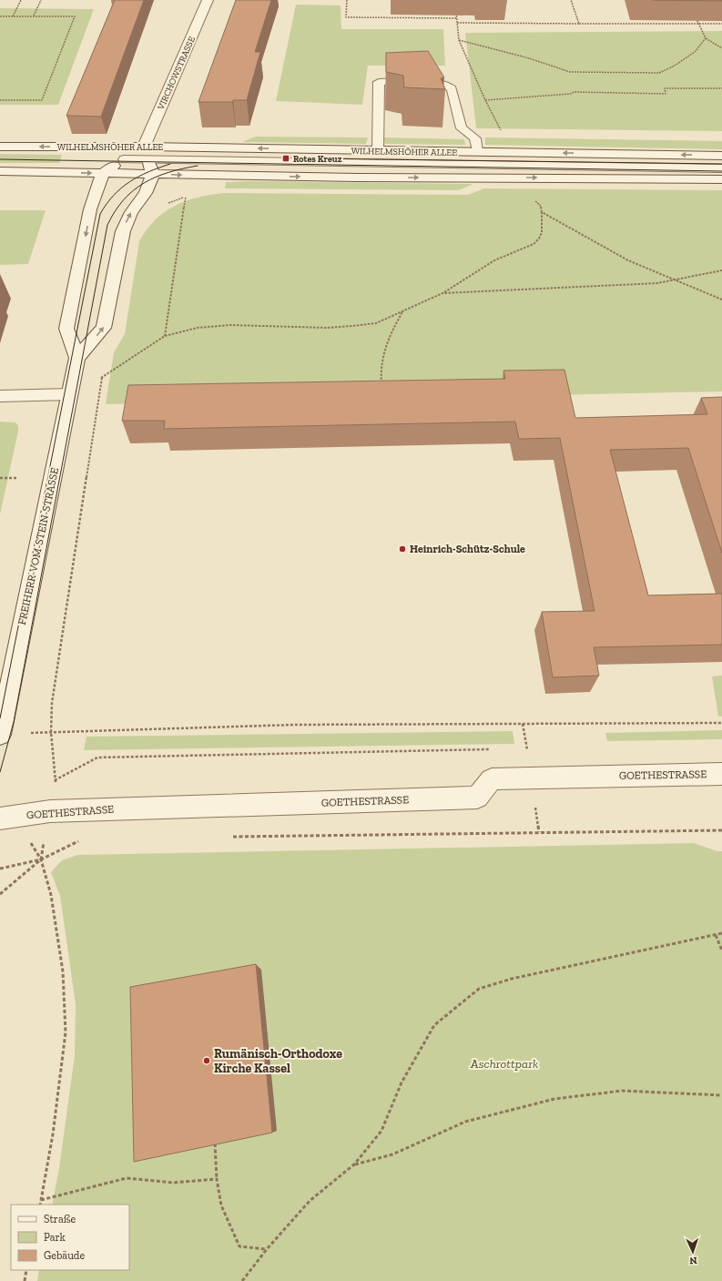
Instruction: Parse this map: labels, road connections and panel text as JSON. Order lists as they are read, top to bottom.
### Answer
{
  "streets": {
    "street": [
      "VIRCHOWSTRASSE",
      "WILHELMSHÖHER ALLEE",
      "FREIHERR-VOM-STEIN-STRASSE",
      "GOETHESTRASSE"
    ]
  },
  "crossings": [
    ["VIRCHOWSTRASSE", "WILHELMSHÖHER ALLEE"]
  ],
  "parks": ["Aschrottpark"],
  "places": {
    "transit": ["Rotes Kreuz"],
    "other": ["Heinrich-Schütz-Schule", "Rumänisch-Orthodoxe Kirche Kassel"]
  },
  "legend": ["Straße", "Park", "Gebäude"],
  "north": "bottom"
}
